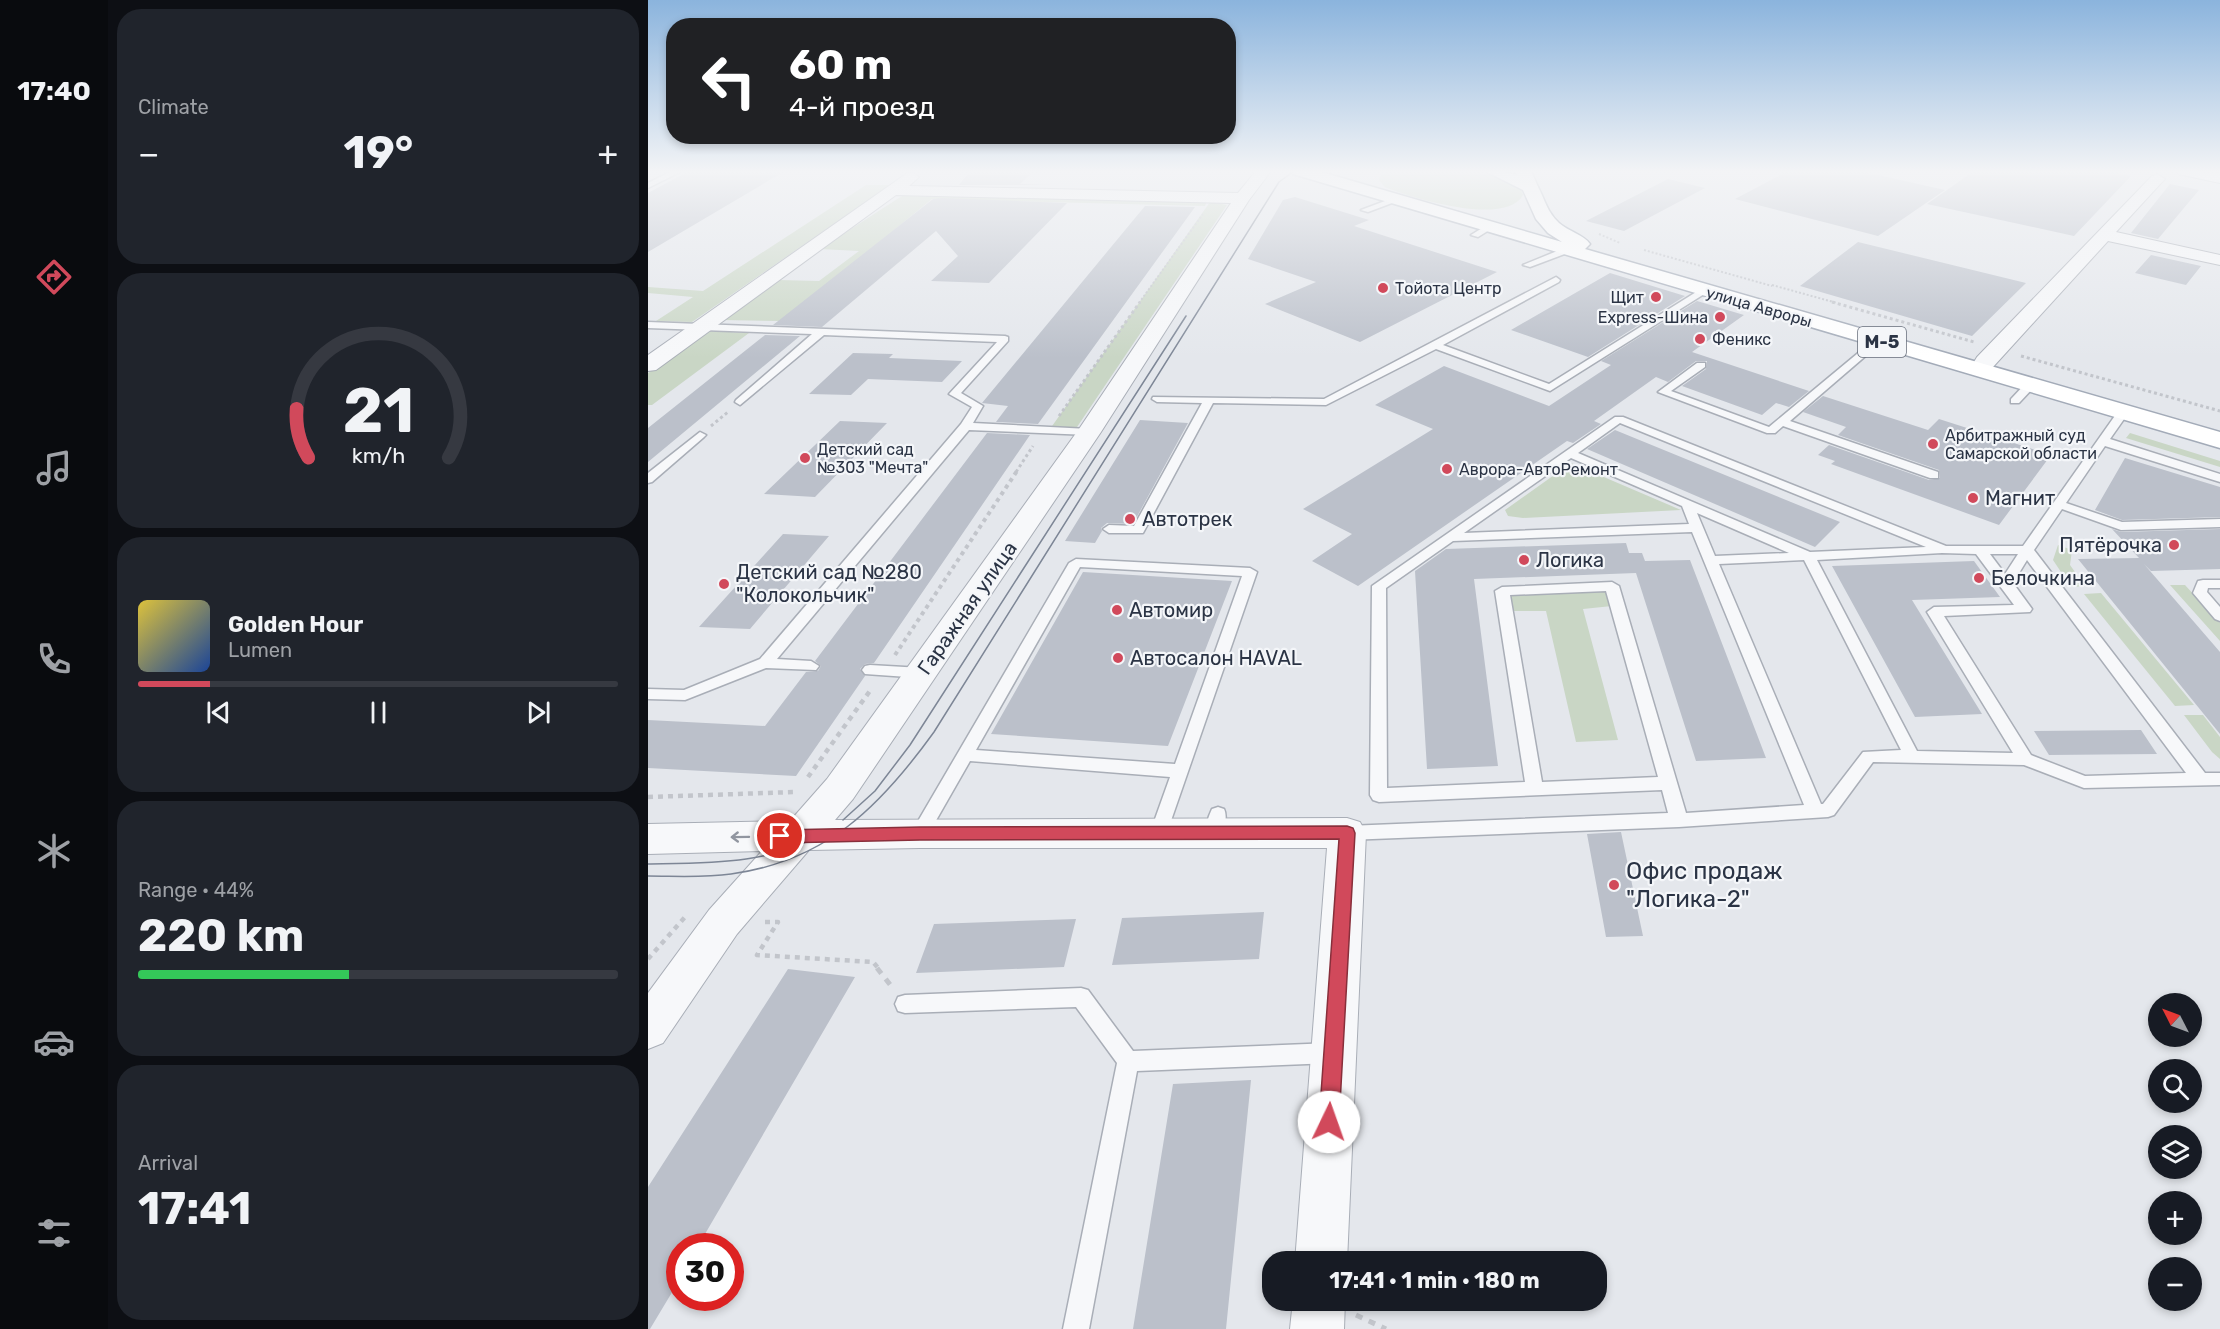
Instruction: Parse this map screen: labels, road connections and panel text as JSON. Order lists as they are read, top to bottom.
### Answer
{
  "streets": {
    "main road": ["улица Авроры", "М-5"],
    "street": ["Гаражная улица"]
  },
  "places": [
    "Тойота Центр",
    "Щит",
    "Express-Шина",
    "Феникс",
    "Арбитражный суд Самарской области",
    "Детский сад №303 \"Мечта\"",
    "Аврора-АвтоРемонт",
    "Магнит",
    "Автотрек",
    "Пятёрочка",
    "Логика",
    "Белочкина",
    "Детский сад №280 \"Колокольчик\"",
    "Автомир",
    "Автосалон HAVAL",
    "Офис продаж \"Логика-2\""
  ],
  "north": "top left",
  "page": {
    "tabs": "17:40",
    "tile": [
      "Climate",
      ["Range · 44%", "220 km"],
      ["Arrival", "17:41"]
    ],
    "turn": ["60 m", "4-й проезд"],
    "heat": ["−", "19°", "+"],
    "song": ["Golden Hour", "Lumen"],
    "map_buttons": ["+", "−"],
    "limit": "30",
    "trip": "17:41 · 1 min · 180 m",
    "gauge": ["21", "km/h"]
  }
}
